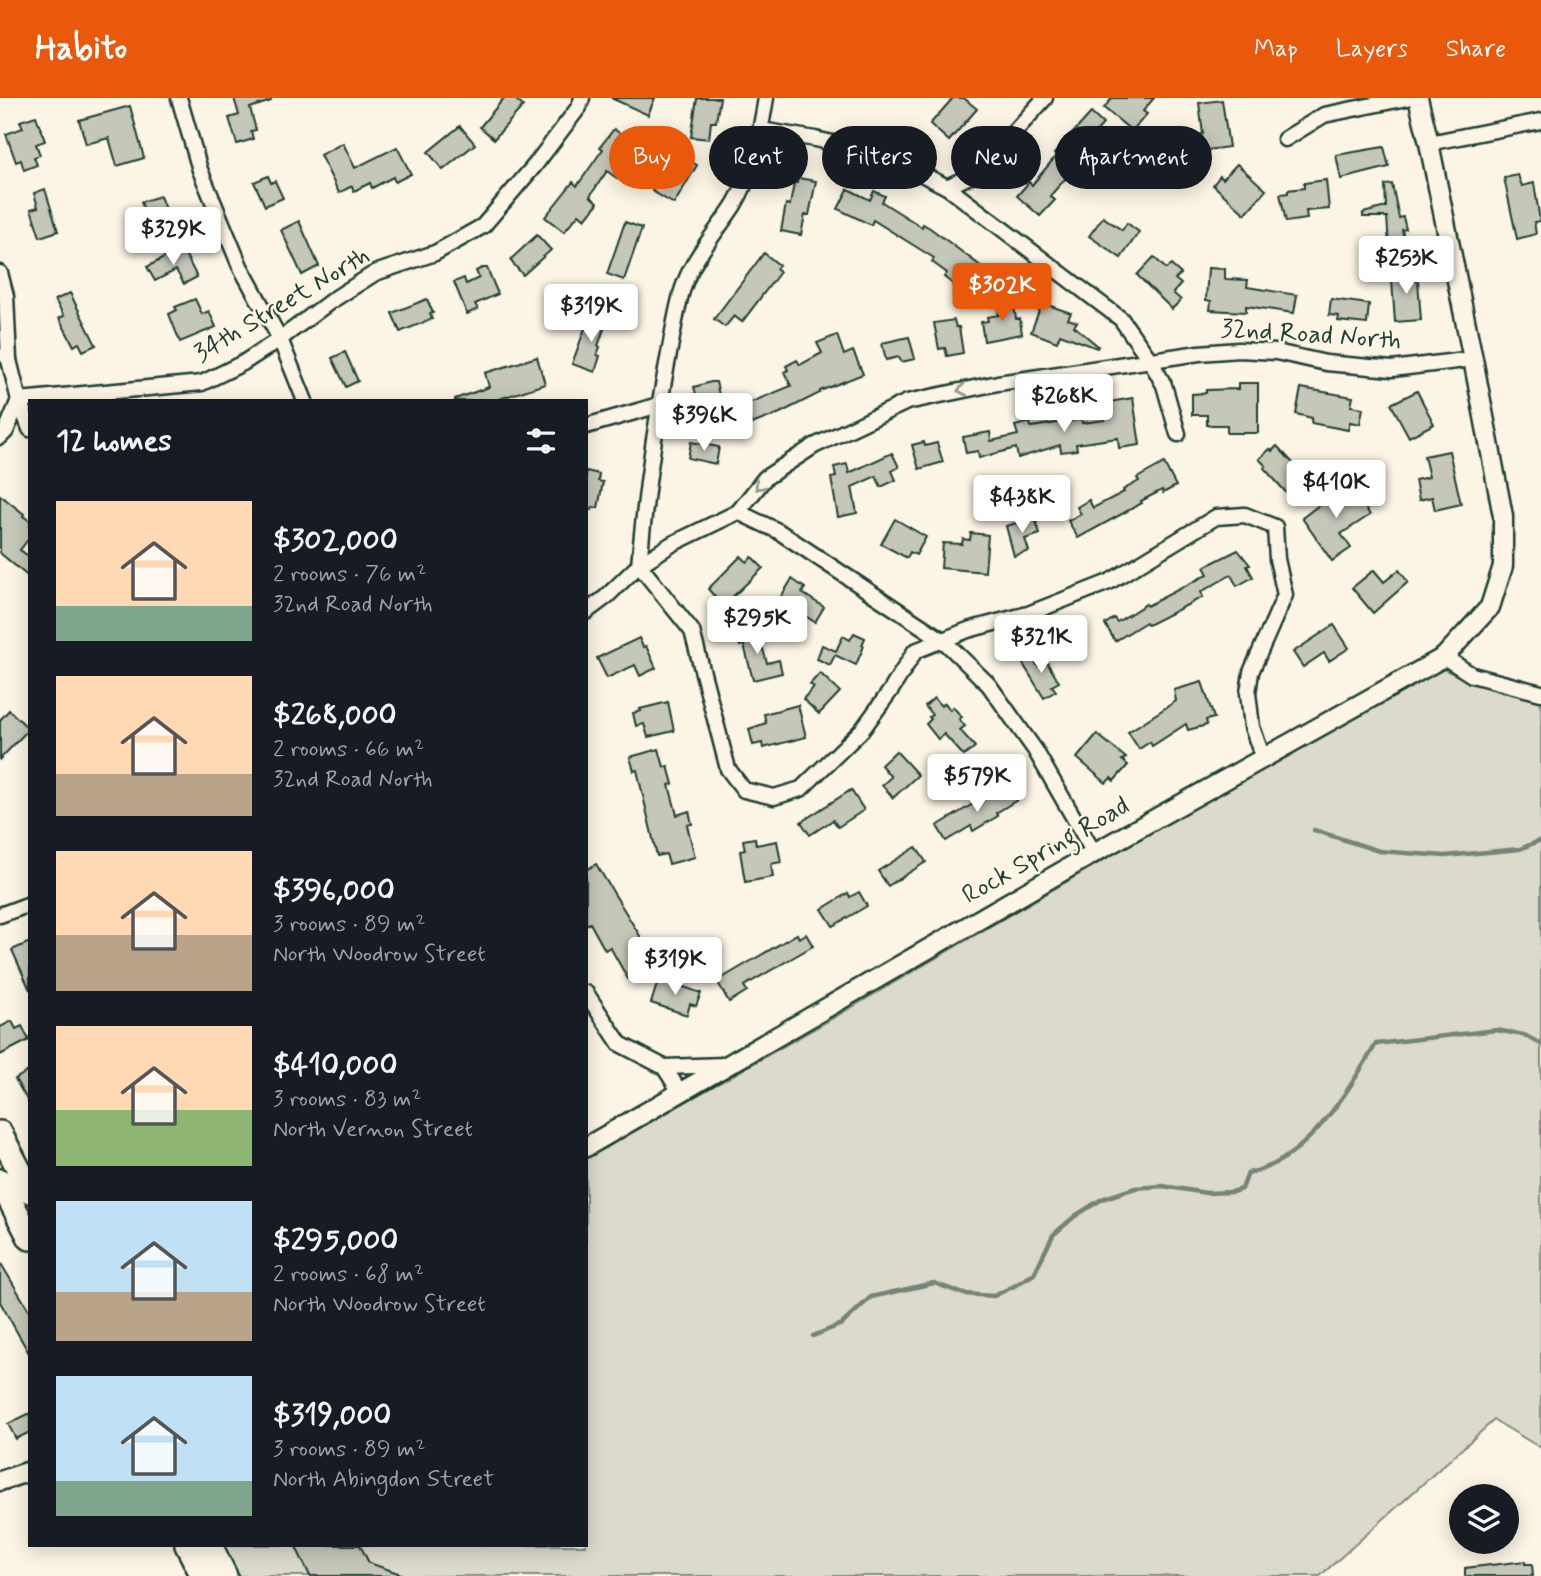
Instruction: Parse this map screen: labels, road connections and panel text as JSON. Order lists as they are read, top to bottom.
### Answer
{
  "streets": {
    "street": ["34th Street North", "32nd Road North", "Rock Spring Road"]
  },
  "crossings": [
    ["32nd Road North", "Rock Spring Road"]
  ],
  "one_way": ["32nd Road North"],
  "page": {
    "header": "Habito",
    "nav": ["Map", "Layers", "Share"],
    "chip": [
      "Buy",
      "Rent",
      "Filters",
      "New",
      "Apartment"
    ],
    "price": [
      "$329K",
      "$253K",
      "$302K",
      "$319K",
      "$268K",
      "$396K",
      "$410K",
      "$438K",
      "$295K",
      "$321K",
      "$579K",
      "$319K"
    ],
    "heading": "12 homes",
    "list": [
      {
        "name": "$302,000",
        "note": "2 rooms · 76 m² · 32nd Road North"
      },
      {
        "name": "$268,000",
        "note": "2 rooms · 66 m² · 32nd Road North"
      },
      {
        "name": "$396,000",
        "note": "3 rooms · 89 m² · North Woodrow Street"
      },
      {
        "name": "$410,000",
        "note": "3 rooms · 83 m² · North Vernon Street"
      },
      {
        "name": "$295,000",
        "note": "2 rooms · 68 m² · North Woodrow Street"
      },
      {
        "name": "$319,000",
        "note": "3 rooms · 89 m² · North Abingdon Street"
      }
    ]
  }
}
